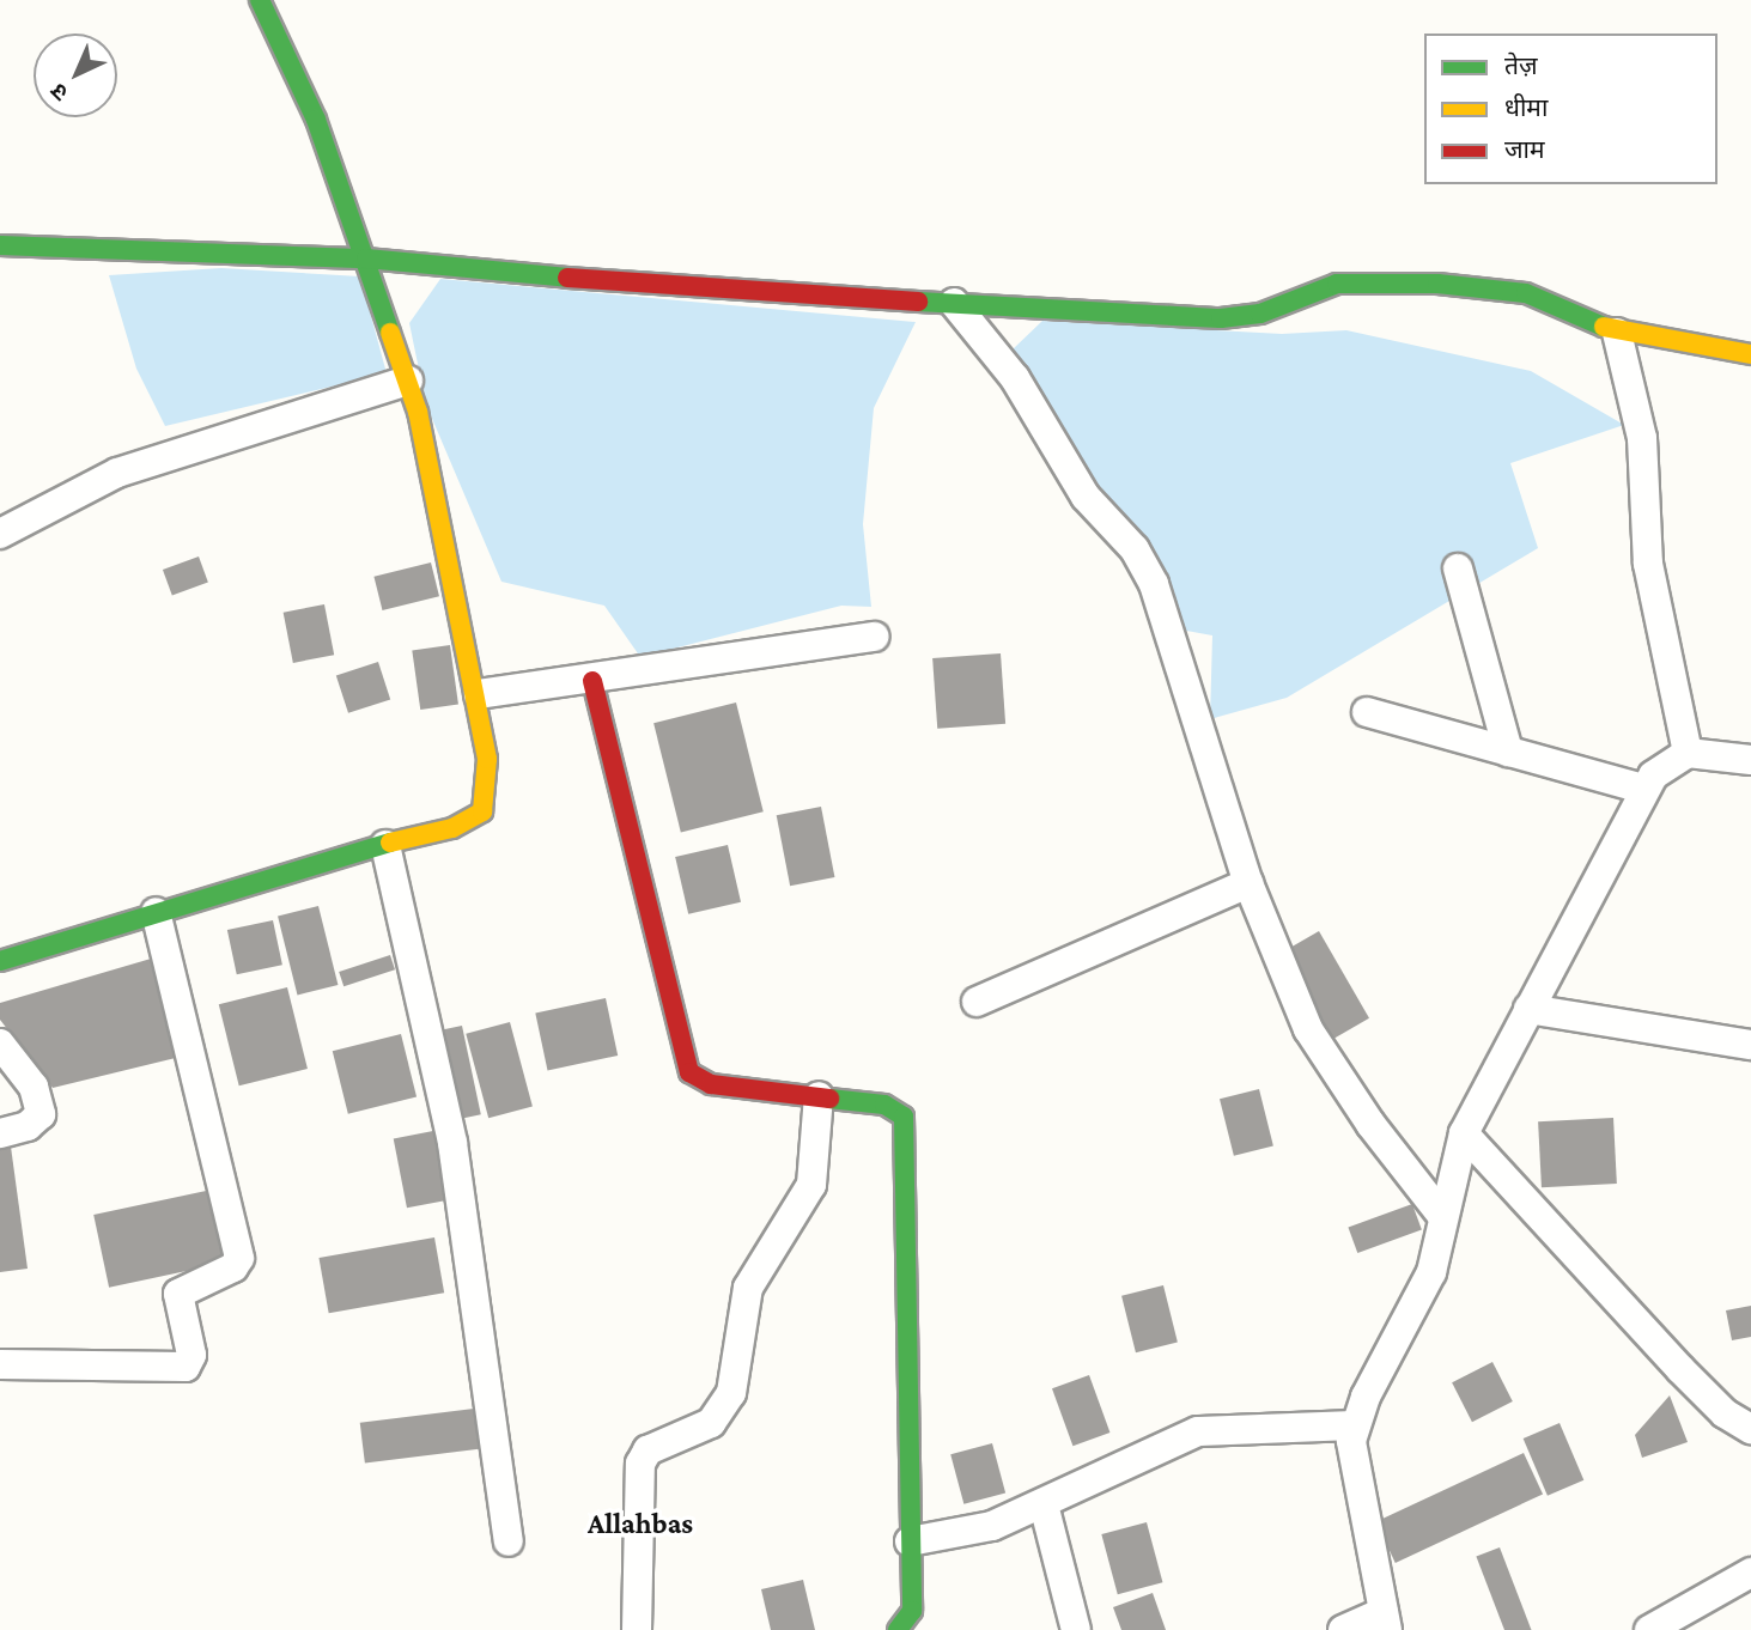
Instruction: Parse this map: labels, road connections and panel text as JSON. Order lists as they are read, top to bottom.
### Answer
{
  "districts": ["Allahbas"],
  "legend": ["तेज़", "धीमा", "जाम"],
  "north": "bottom left"
}
